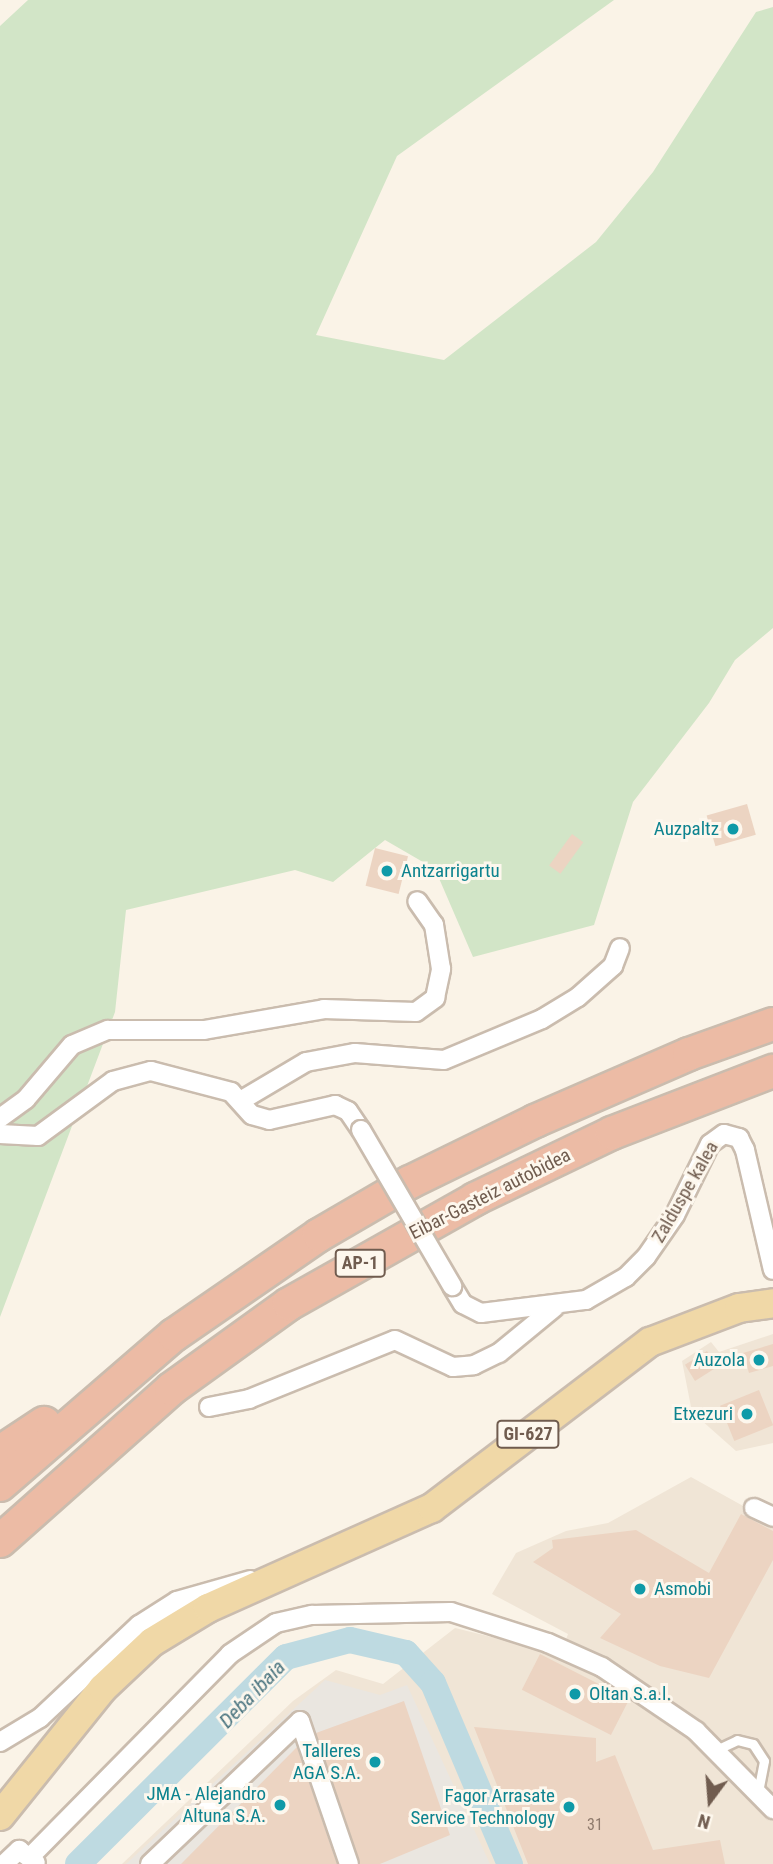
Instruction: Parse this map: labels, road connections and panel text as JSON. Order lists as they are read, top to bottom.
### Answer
{
  "streets": {
    "highway": ["Eibar-Gasteiz autobidea", "AP-1"],
    "main road": ["GI-627"],
    "street": ["Zalduspe kalea"]
  },
  "water": ["Deba ibaia"],
  "places": [
    "Auzpaltz",
    "Antzarrigartu",
    "Auzola",
    "Etxezuri",
    "Asmobi",
    "Oltan S.a.l.",
    "Talleres AGA S.A.",
    "JMA - Alejandro Altuna S.A.",
    "Fagor Arrasate Service Technology"
  ],
  "house_numbers": ["31"],
  "north": "bottom"
}
